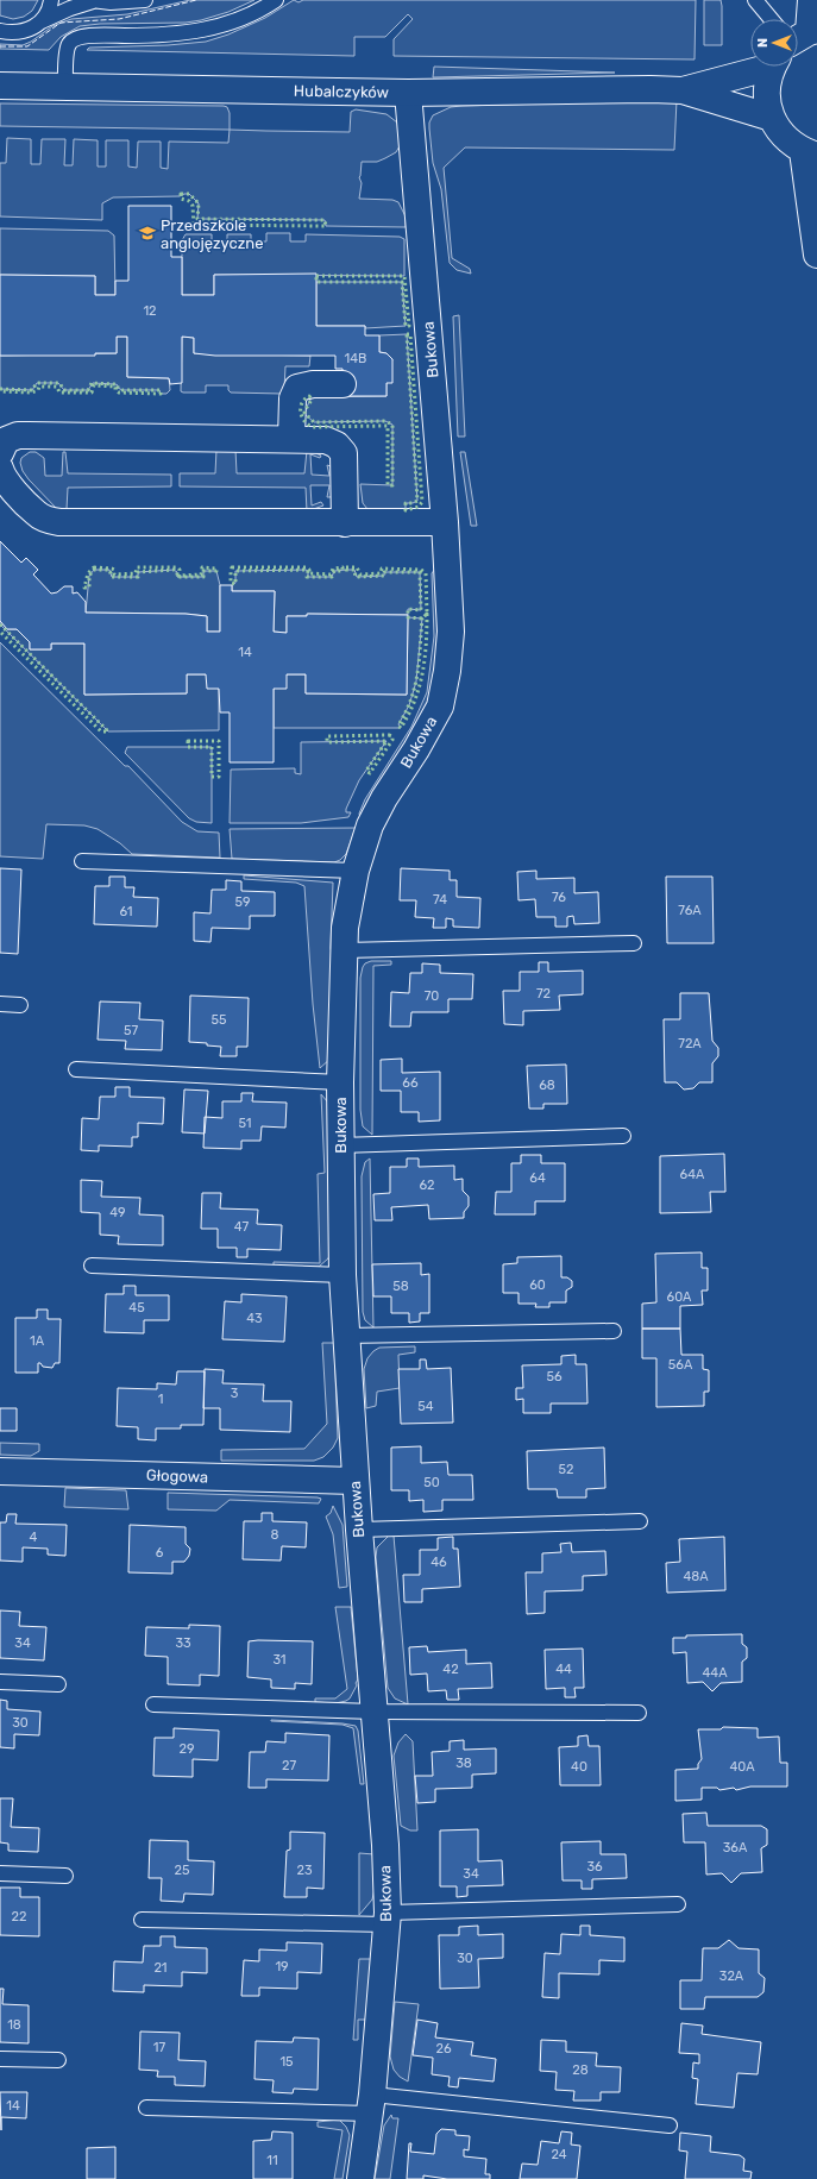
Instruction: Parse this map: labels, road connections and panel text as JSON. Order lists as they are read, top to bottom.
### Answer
{
  "streets": {
    "street": ["Hubalczyków", "Bukowa", "Głogowa"]
  },
  "crossings": [
    ["Hubalczyków", "Bukowa"],
    ["Bukowa", "Głogowa"]
  ],
  "places": {
    "school or university": ["Przedszkole anglojęzyczne"]
  },
  "house_numbers": [
    "12",
    "14B",
    "14",
    "76",
    "74",
    "59",
    "76A",
    "61",
    "72",
    "70",
    "55",
    "57",
    "72A",
    "66",
    "68",
    "51",
    "64A",
    "64",
    "62",
    "49",
    "47",
    "60",
    "58",
    "60A",
    "45",
    "43",
    "1A",
    "56A",
    "56",
    "3",
    "1",
    "54",
    "52",
    "50",
    "8",
    "4",
    "6",
    "46",
    "48A",
    "34",
    "33",
    "31",
    "42",
    "44",
    "44A",
    "30",
    "29",
    "38",
    "27",
    "40",
    "40A",
    "36A",
    "36",
    "25",
    "23",
    "34",
    "22",
    "30",
    "19",
    "21",
    "32A",
    "18",
    "17",
    "26",
    "15",
    "28",
    "14",
    "24",
    "11"
  ],
  "north": "left"
}
